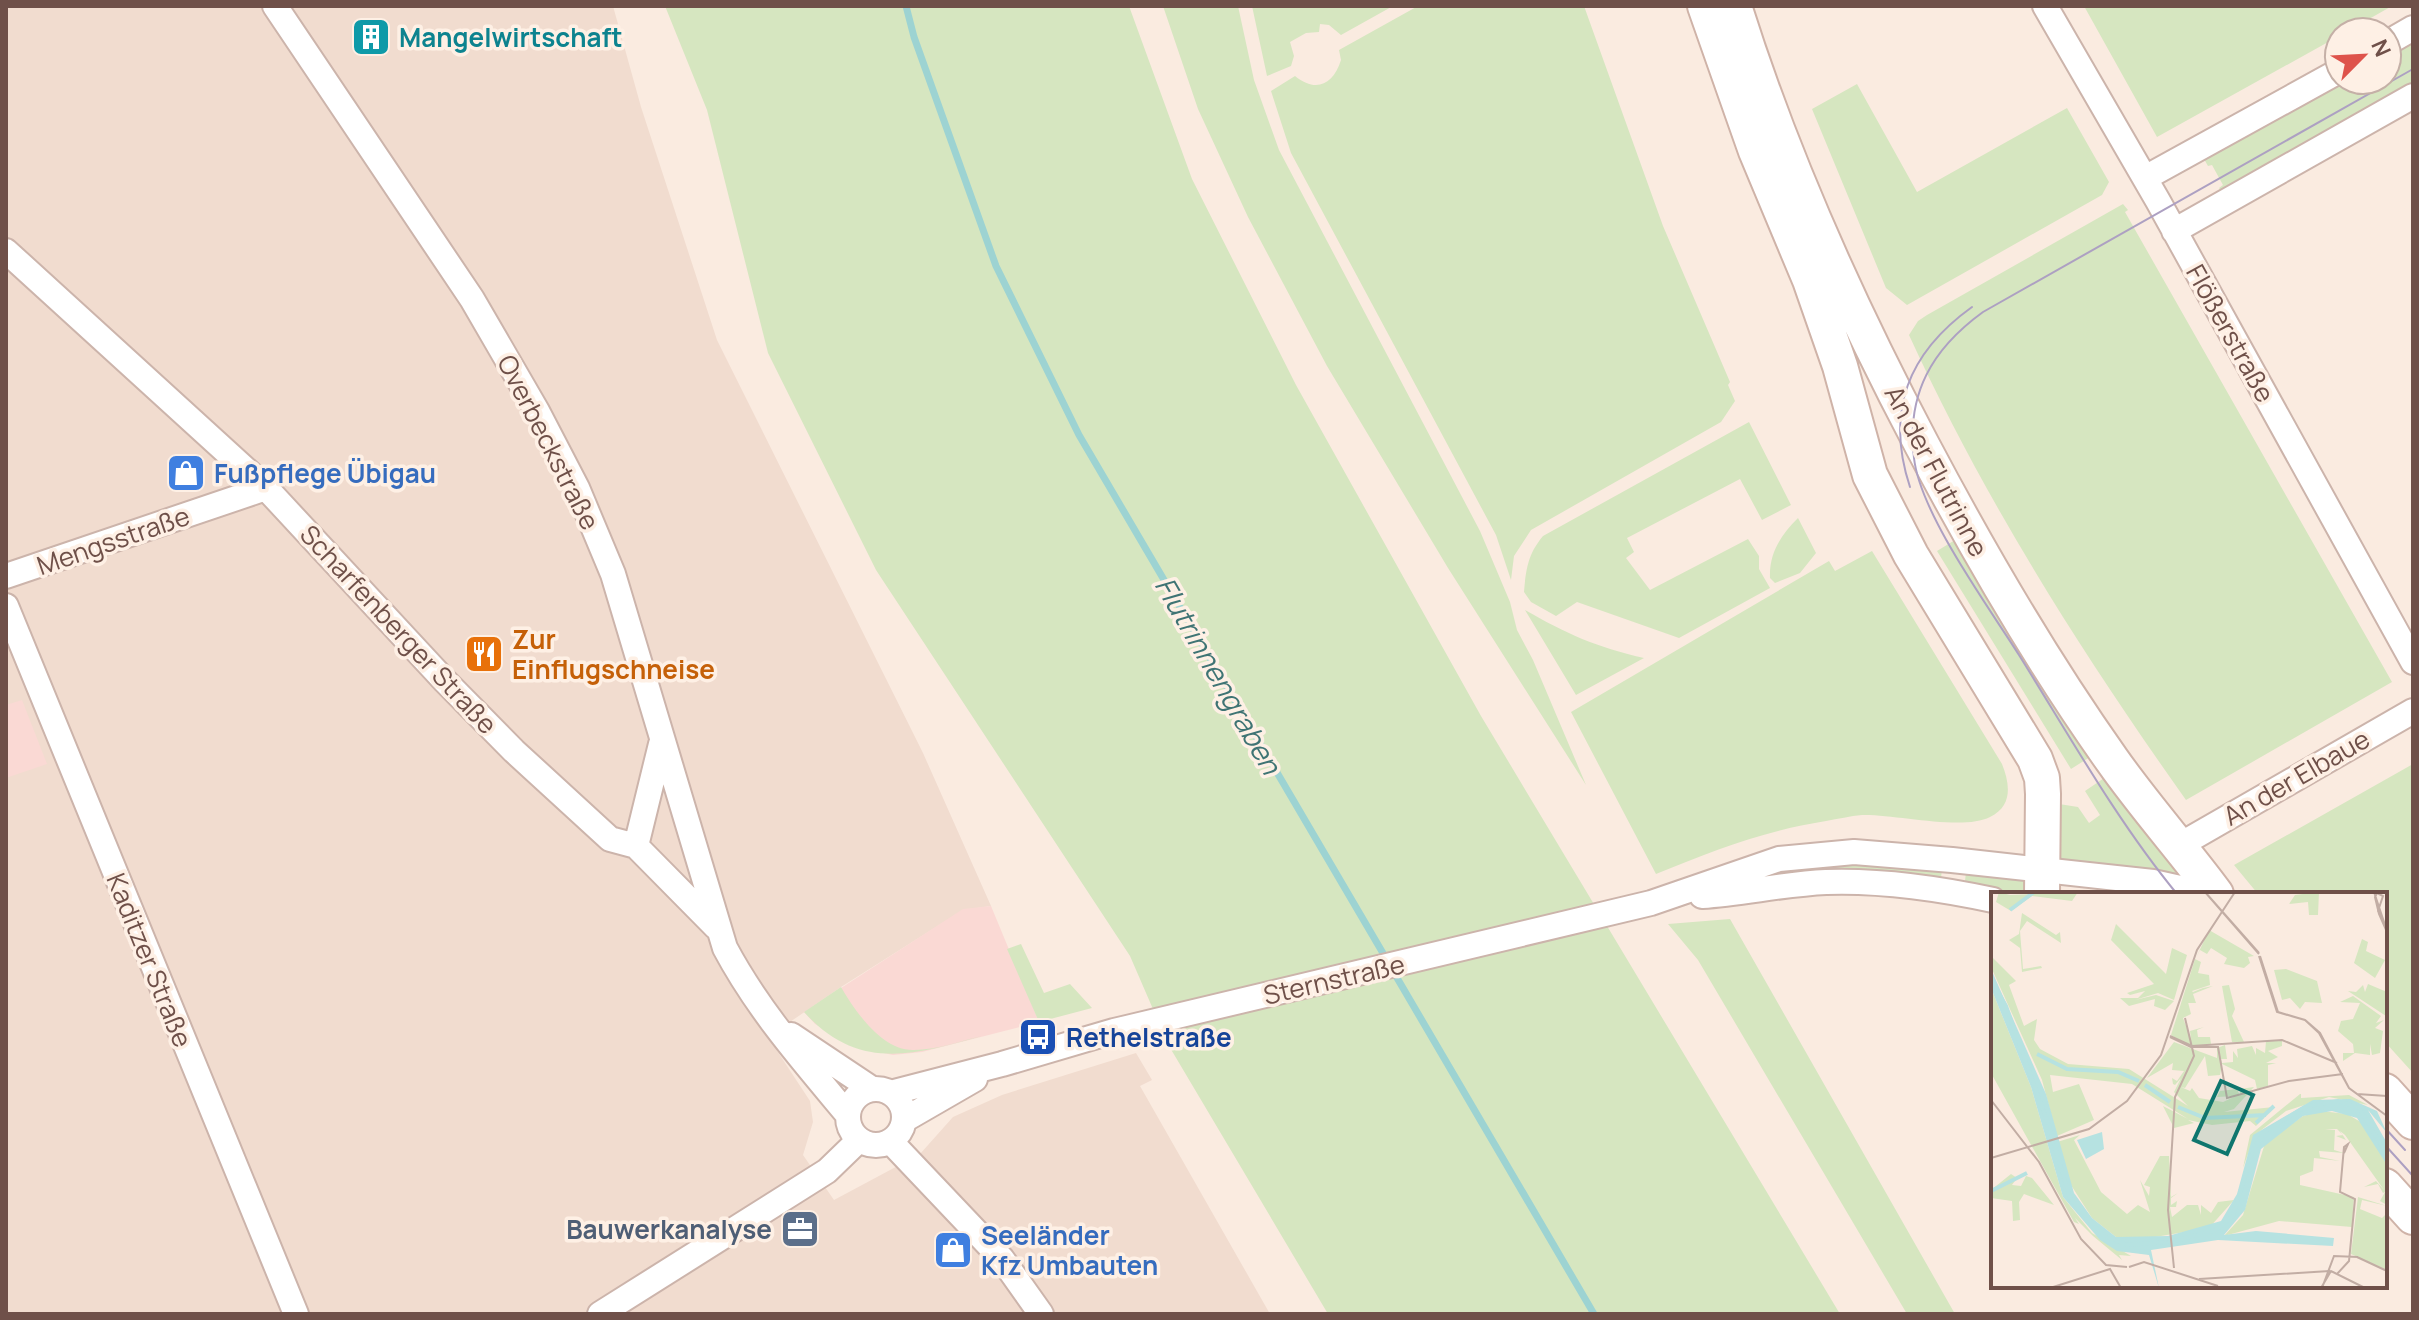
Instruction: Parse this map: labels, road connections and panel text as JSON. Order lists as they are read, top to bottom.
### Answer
{
  "streets": {
    "street": [
      "Flößerstraße",
      "Overbeckstraße",
      "An der Flutrinne",
      "Mengsstraße",
      "Scharfenberger Straße",
      "An der Elbaue",
      "Kaditzer Straße",
      "Sternstraße"
    ]
  },
  "crossings": [
    ["Overbeckstraße", "Scharfenberger Straße"],
    ["An der Flutrinne", "An der Elbaue"],
    ["An der Flutrinne", "Sternstraße"],
    ["Mengsstraße", "Scharfenberger Straße"],
    ["Scharfenberger Straße", "Sternstraße"]
  ],
  "water": ["Flutrinnengraben"],
  "places": {
    "building": ["Mangelwirtschaft"],
    "shop": ["Fußpflege Übigau", "Seeländer Kfz Umbauten"],
    "restaurant": ["Zur Einflugschneise"],
    "bus stop": ["Rethelstraße"],
    "office": ["Bauwerkanalyse"]
  },
  "north": "top right"
}
